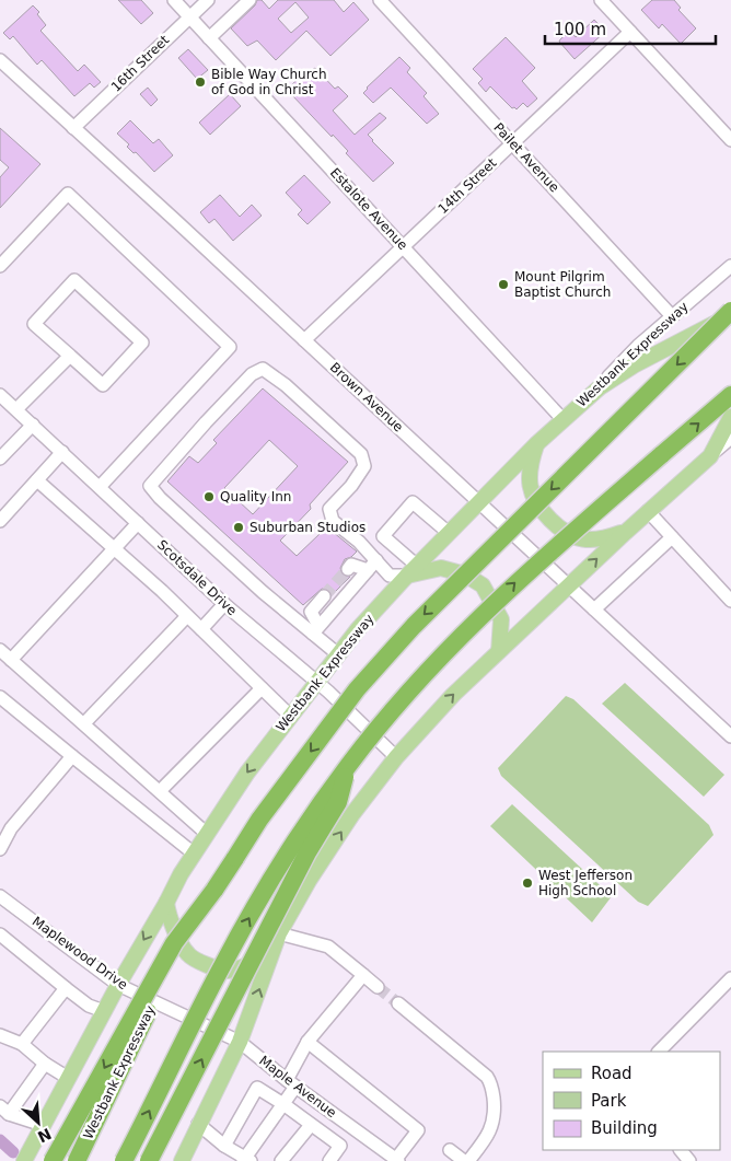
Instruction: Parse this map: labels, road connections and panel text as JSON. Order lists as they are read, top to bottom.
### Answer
{
  "streets": {
    "highway": ["Westbank Expressway"],
    "street": [
      "16th Street",
      "Pailet Avenue",
      "14th Street",
      "Estalote Avenue",
      "Brown Avenue",
      "Scotsdale Drive",
      "Maplewood Drive",
      "Maple Avenue"
    ]
  },
  "crossings": [
    ["16th Street", "Estalote Avenue"],
    ["16th Street", "Brown Avenue"],
    ["Pailet Avenue", "14th Street"],
    ["Pailet Avenue", "Westbank Expressway"],
    ["14th Street", "Estalote Avenue"],
    ["14th Street", "Brown Avenue"],
    ["Estalote Avenue", "Westbank Expressway"],
    ["Westbank Expressway", "Brown Avenue"],
    ["Westbank Expressway", "Scotsdale Drive"],
    ["Westbank Expressway", "Maplewood Drive"],
    ["Maplewood Drive", "Maple Avenue"]
  ],
  "places": [
    "Bible Way Church of God in Christ",
    "Mount Pilgrim Baptist Church",
    "Quality Inn",
    "Suburban Studios",
    "West Jefferson High School"
  ],
  "legend": ["Road", "Park", "Building"],
  "scale_bar": "100 m",
  "north": "bottom right"
}
